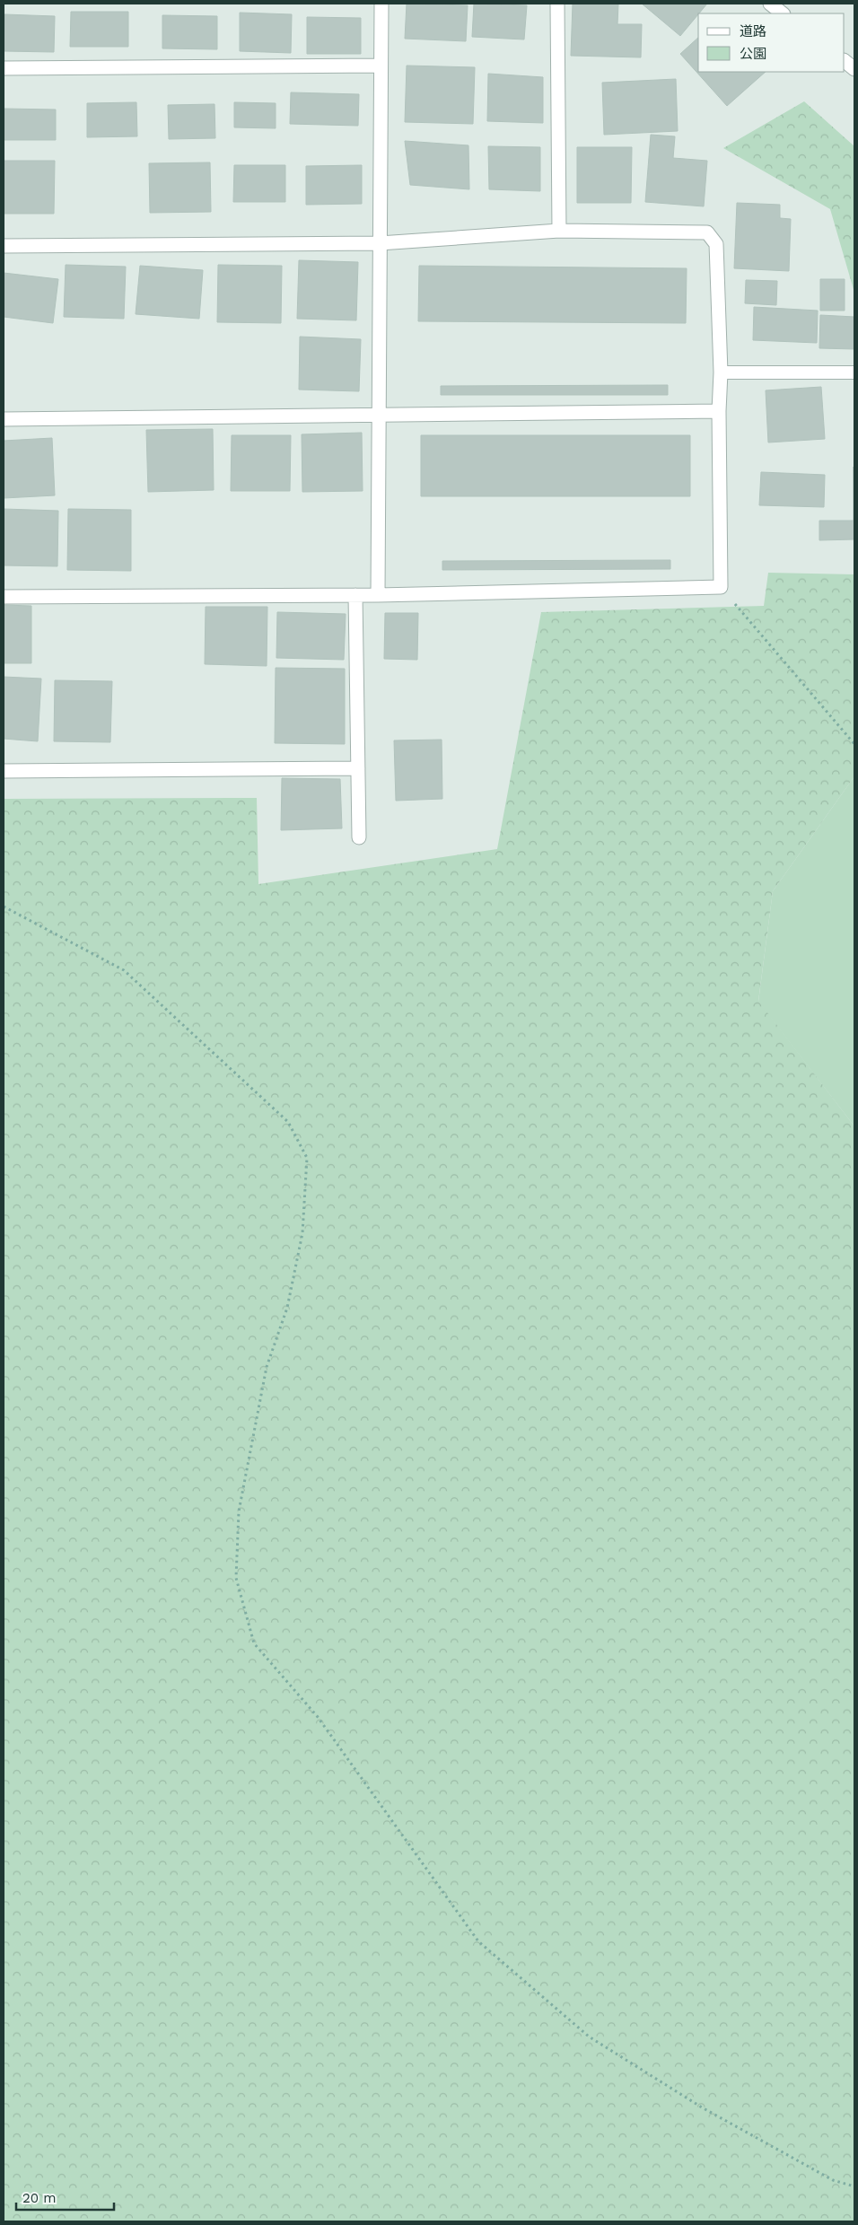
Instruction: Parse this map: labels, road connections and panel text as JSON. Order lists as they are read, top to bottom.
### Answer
{
  "legend": ["道路", "公園"],
  "scale_bar": "20 m"
}
